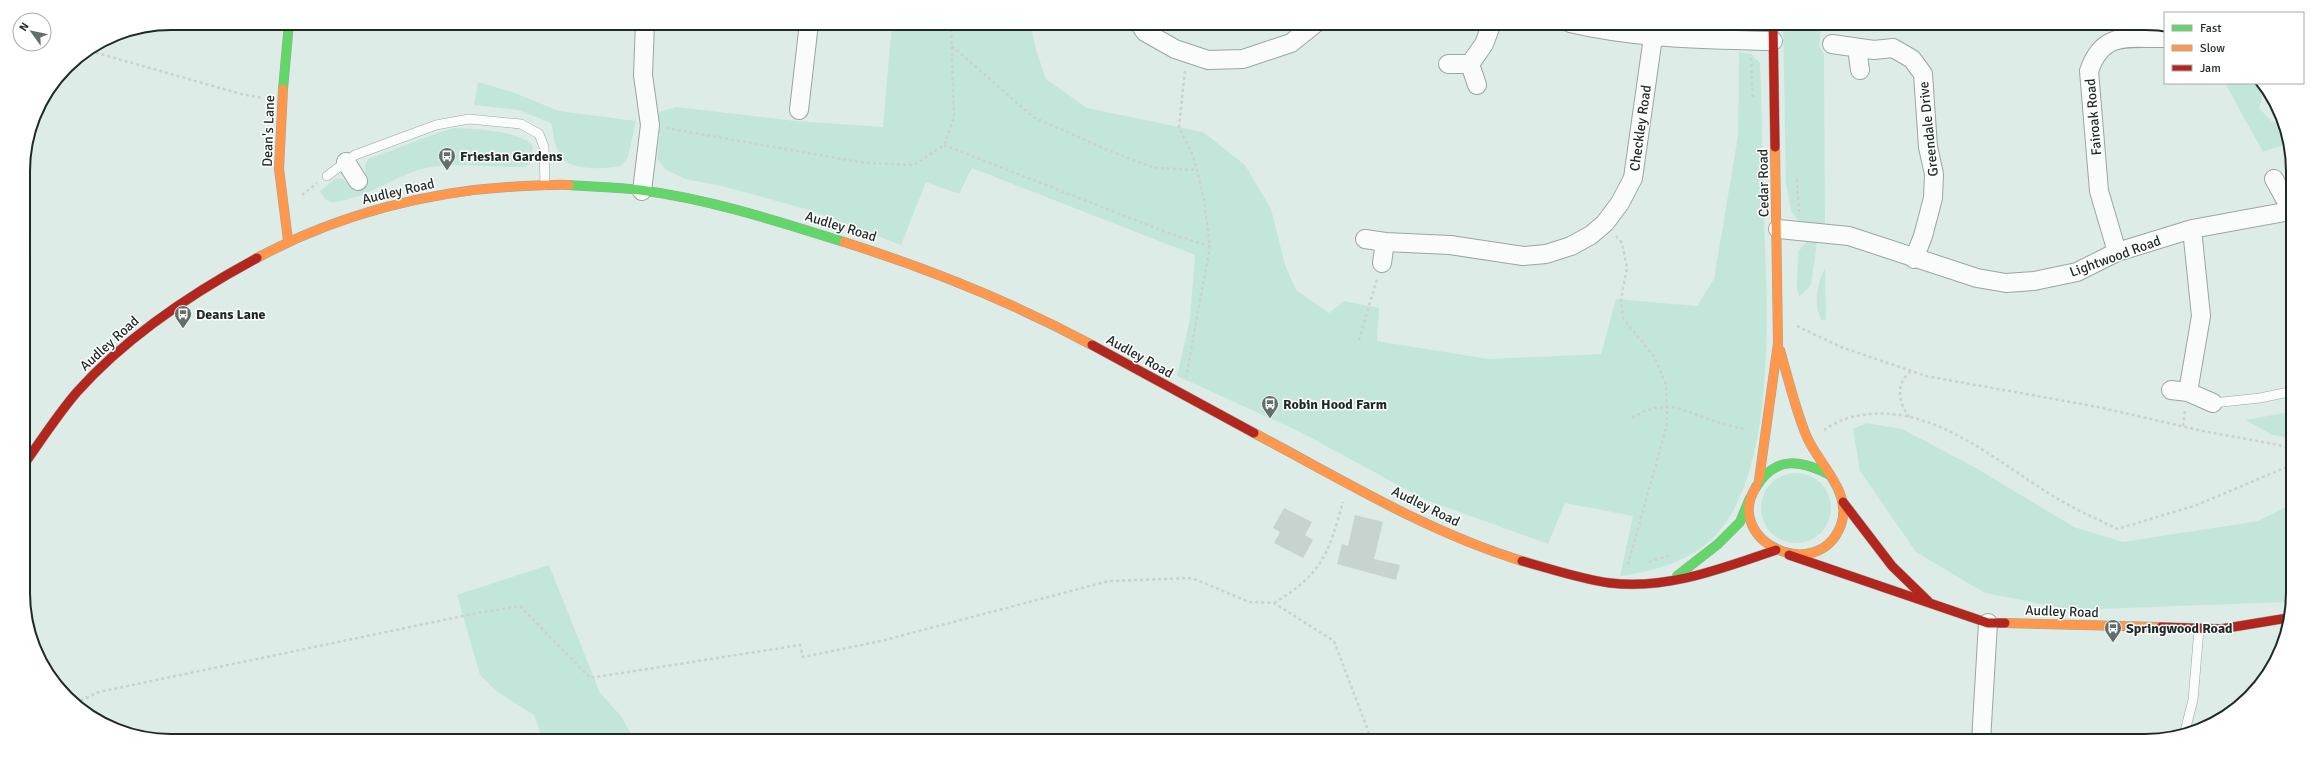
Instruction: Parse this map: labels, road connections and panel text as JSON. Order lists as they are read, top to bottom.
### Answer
{
  "streets": {
    "main road": ["Dean's Lane", "Cedar Road", "Audley Road"],
    "street": [
      "Fairoak Road",
      "Checkley Road",
      "Greendale Drive",
      "Lightwood Road"
    ]
  },
  "crossings": [
    ["Fairoak Road", "Lightwood Road"],
    ["Greendale Drive", "Lightwood Road"],
    ["Dean's Lane", "Audley Road"],
    ["Cedar Road", "Lightwood Road"]
  ],
  "places": {
    "bus stop": [
      "Friesian Gardens",
      "Deans Lane",
      "Robin Hood Farm",
      "Springwood Road"
    ]
  },
  "legend": ["Fast", "Slow", "Jam"],
  "north": "top left"
}
